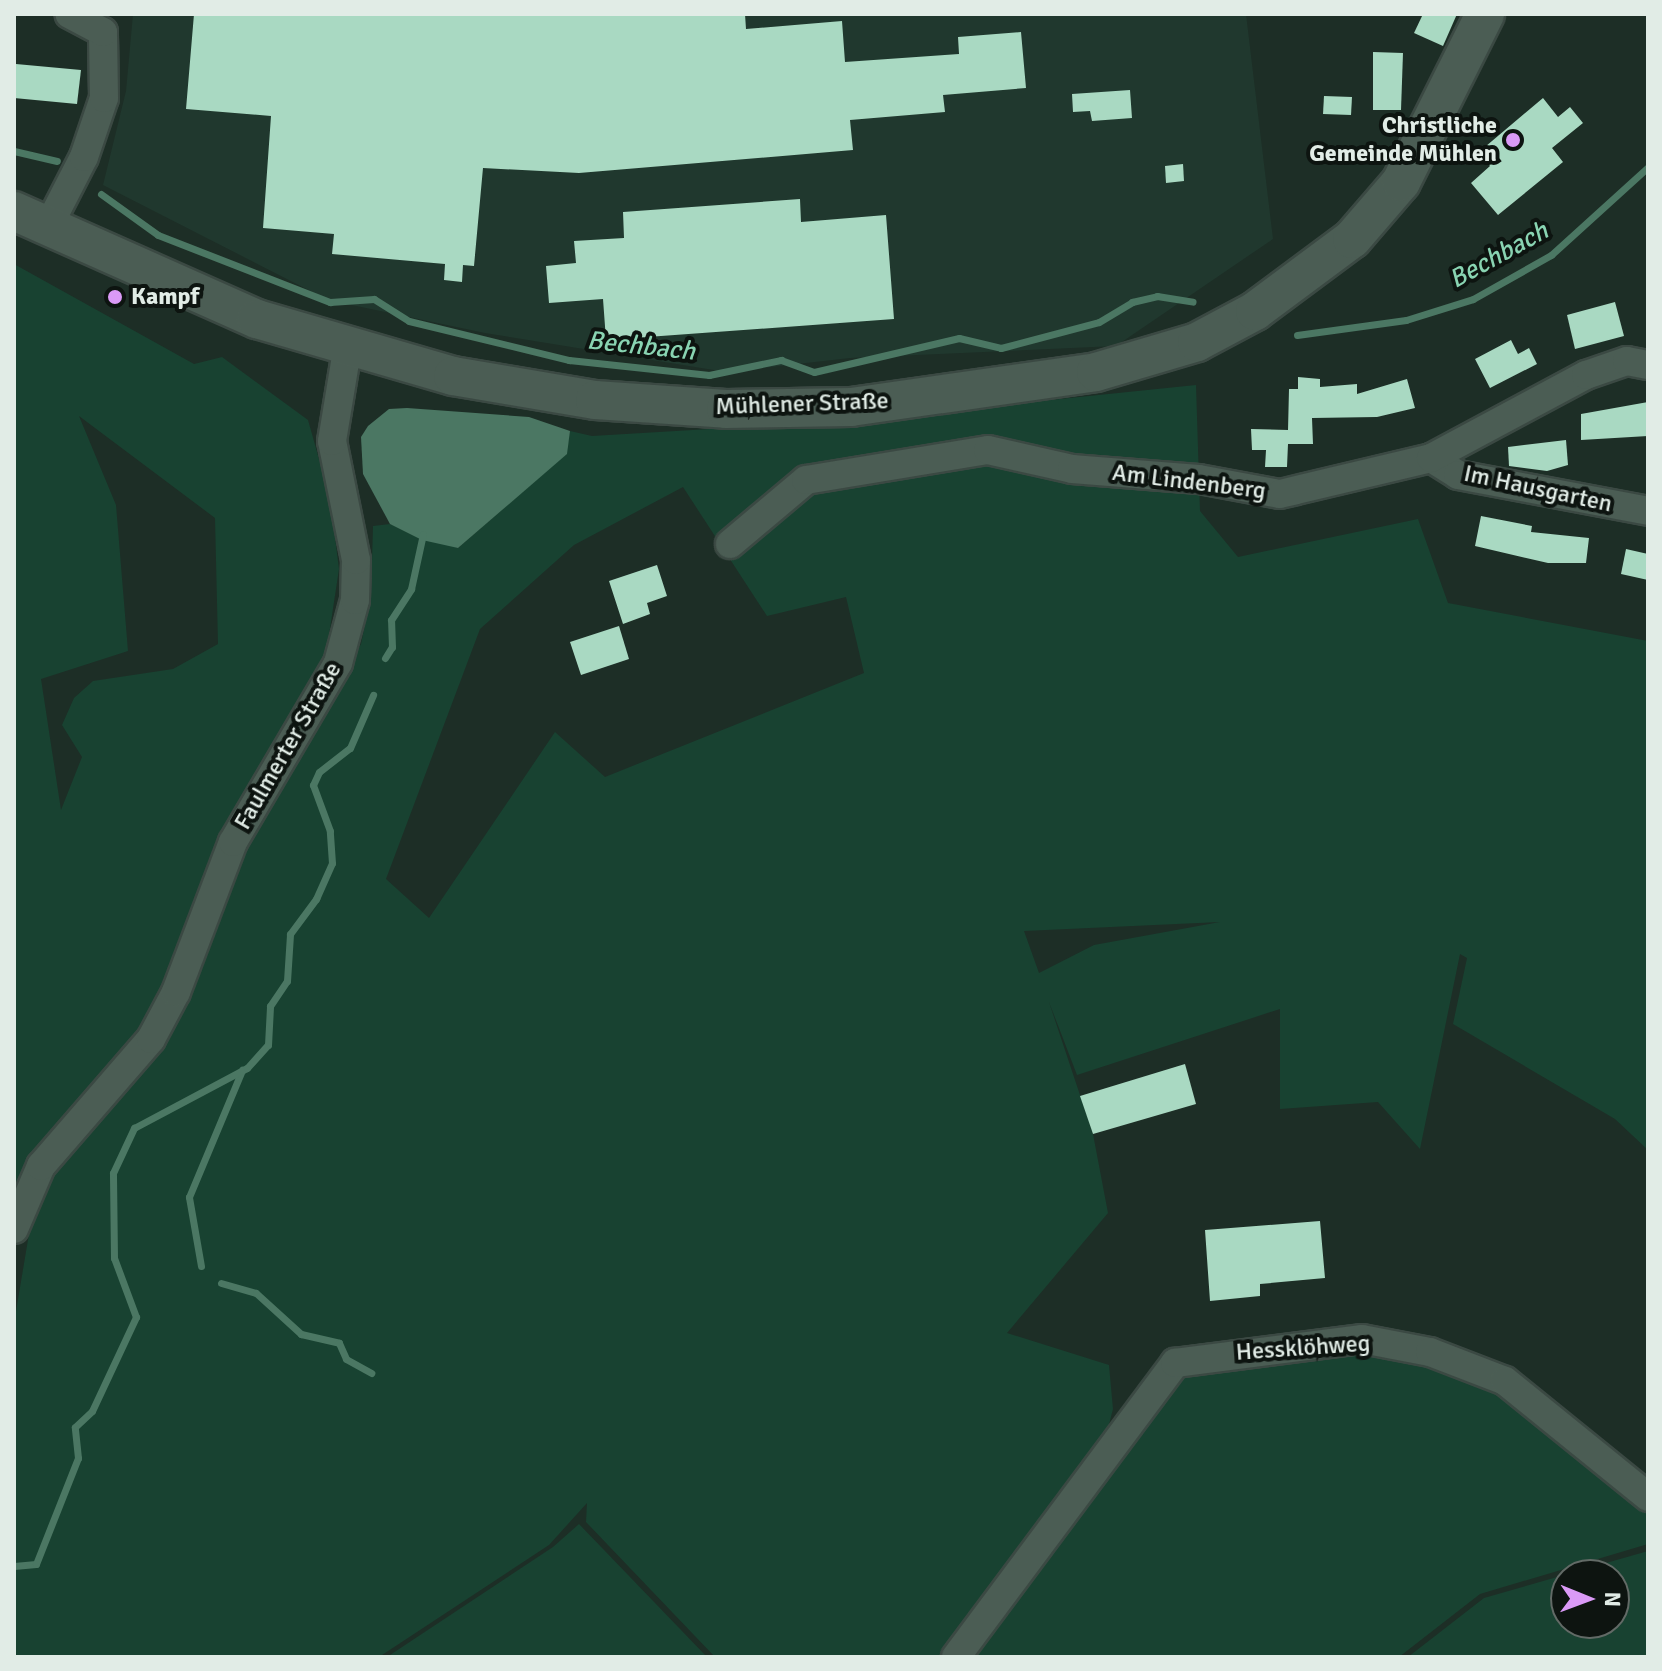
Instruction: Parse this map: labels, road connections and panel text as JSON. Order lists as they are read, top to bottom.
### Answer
{
  "streets": {
    "main road": ["Mühlener Straße"],
    "street": [
      "Am Lindenberg",
      "Im Hausgarten",
      "Faulmerter Straße",
      "Hessklöhweg"
    ]
  },
  "crossings": [
    ["Mühlener Straße", "Faulmerter Straße"],
    ["Am Lindenberg", "Im Hausgarten"]
  ],
  "water": ["Bechbach"],
  "places": ["Christliche Gemeinde Mühlen", "Kampf"],
  "north": "right"
}
